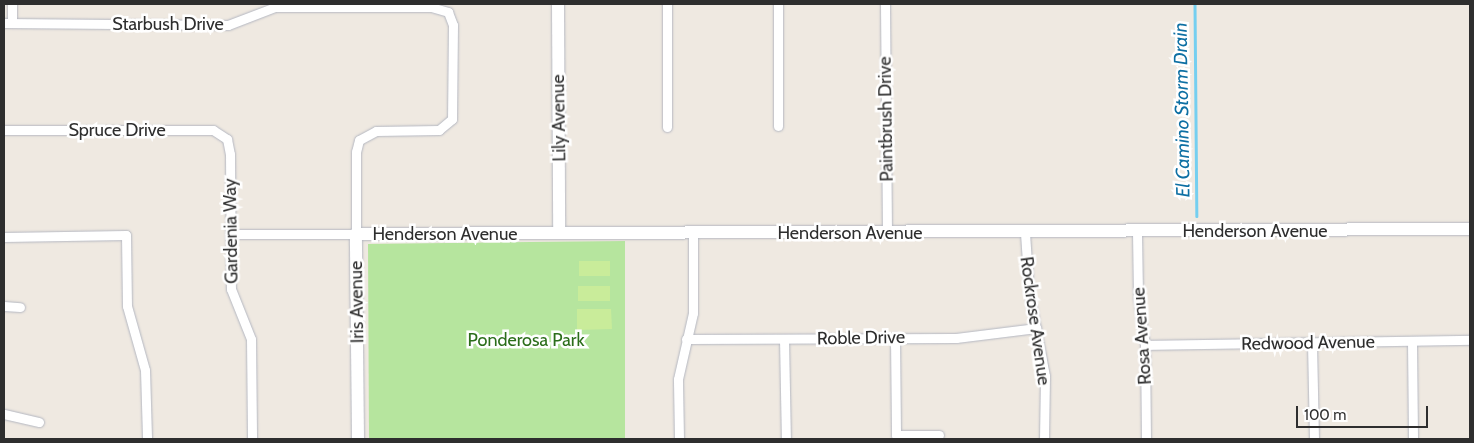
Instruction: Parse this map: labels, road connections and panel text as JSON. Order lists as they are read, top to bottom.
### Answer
{
  "streets": {
    "street": [
      "Starbush Drive",
      "Lily Avenue",
      "Paintbrush Drive",
      "Spruce Drive",
      "Gardenia Way",
      "Henderson Avenue",
      "Iris Avenue",
      "Rockrose Avenue",
      "Rosa Avenue",
      "Roble Drive",
      "Redwood Avenue"
    ]
  },
  "crossings": [
    ["Starbush Drive", "Iris Avenue"],
    ["Lily Avenue", "Henderson Avenue"],
    ["Paintbrush Drive", "Henderson Avenue"],
    ["Spruce Drive", "Gardenia Way"],
    ["Gardenia Way", "Henderson Avenue"],
    ["Henderson Avenue", "Iris Avenue"],
    ["Henderson Avenue", "Rockrose Avenue"],
    ["Henderson Avenue", "Rosa Avenue"],
    ["Rockrose Avenue", "Roble Drive"],
    ["Rosa Avenue", "Redwood Avenue"]
  ],
  "water": ["El Camino Storm Drain"],
  "parks": ["Ponderosa Park"],
  "scale_bar": "100 m"
}
